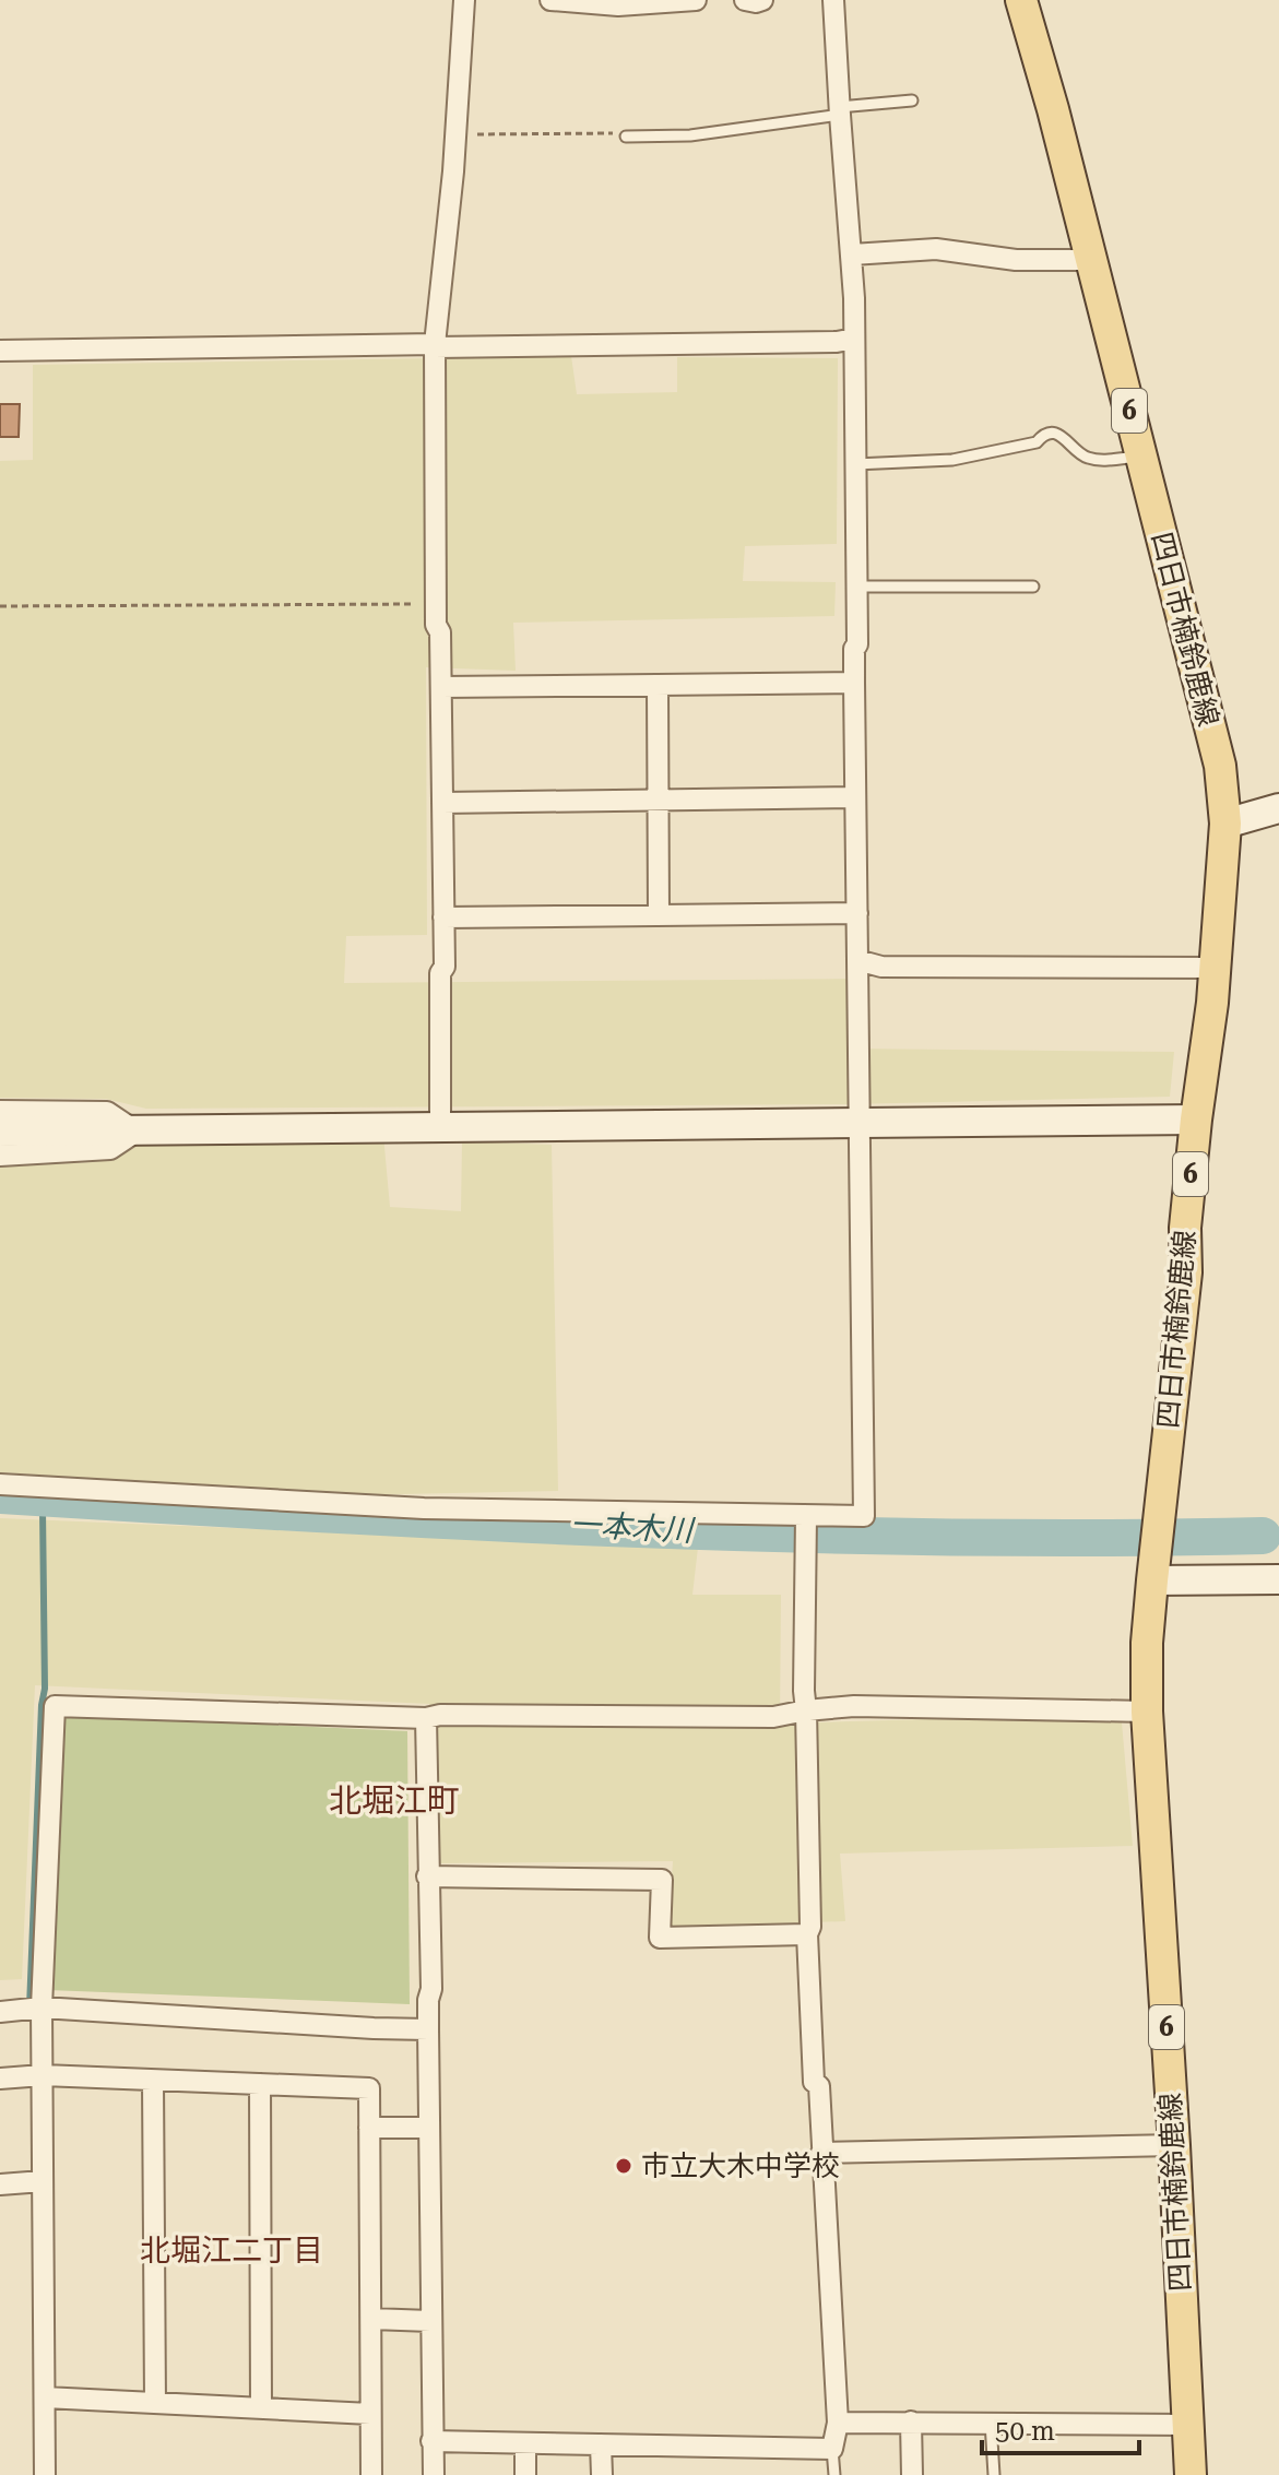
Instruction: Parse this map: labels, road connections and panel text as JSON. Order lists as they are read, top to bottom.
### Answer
{
  "streets": {
    "main road": ["6", "四日市楠鈴鹿線"]
  },
  "districts": ["北堀江町", "北堀江二丁目"],
  "water": ["一本木川"],
  "places": ["市立大木中学校"],
  "scale_bar": "50 m"
}
